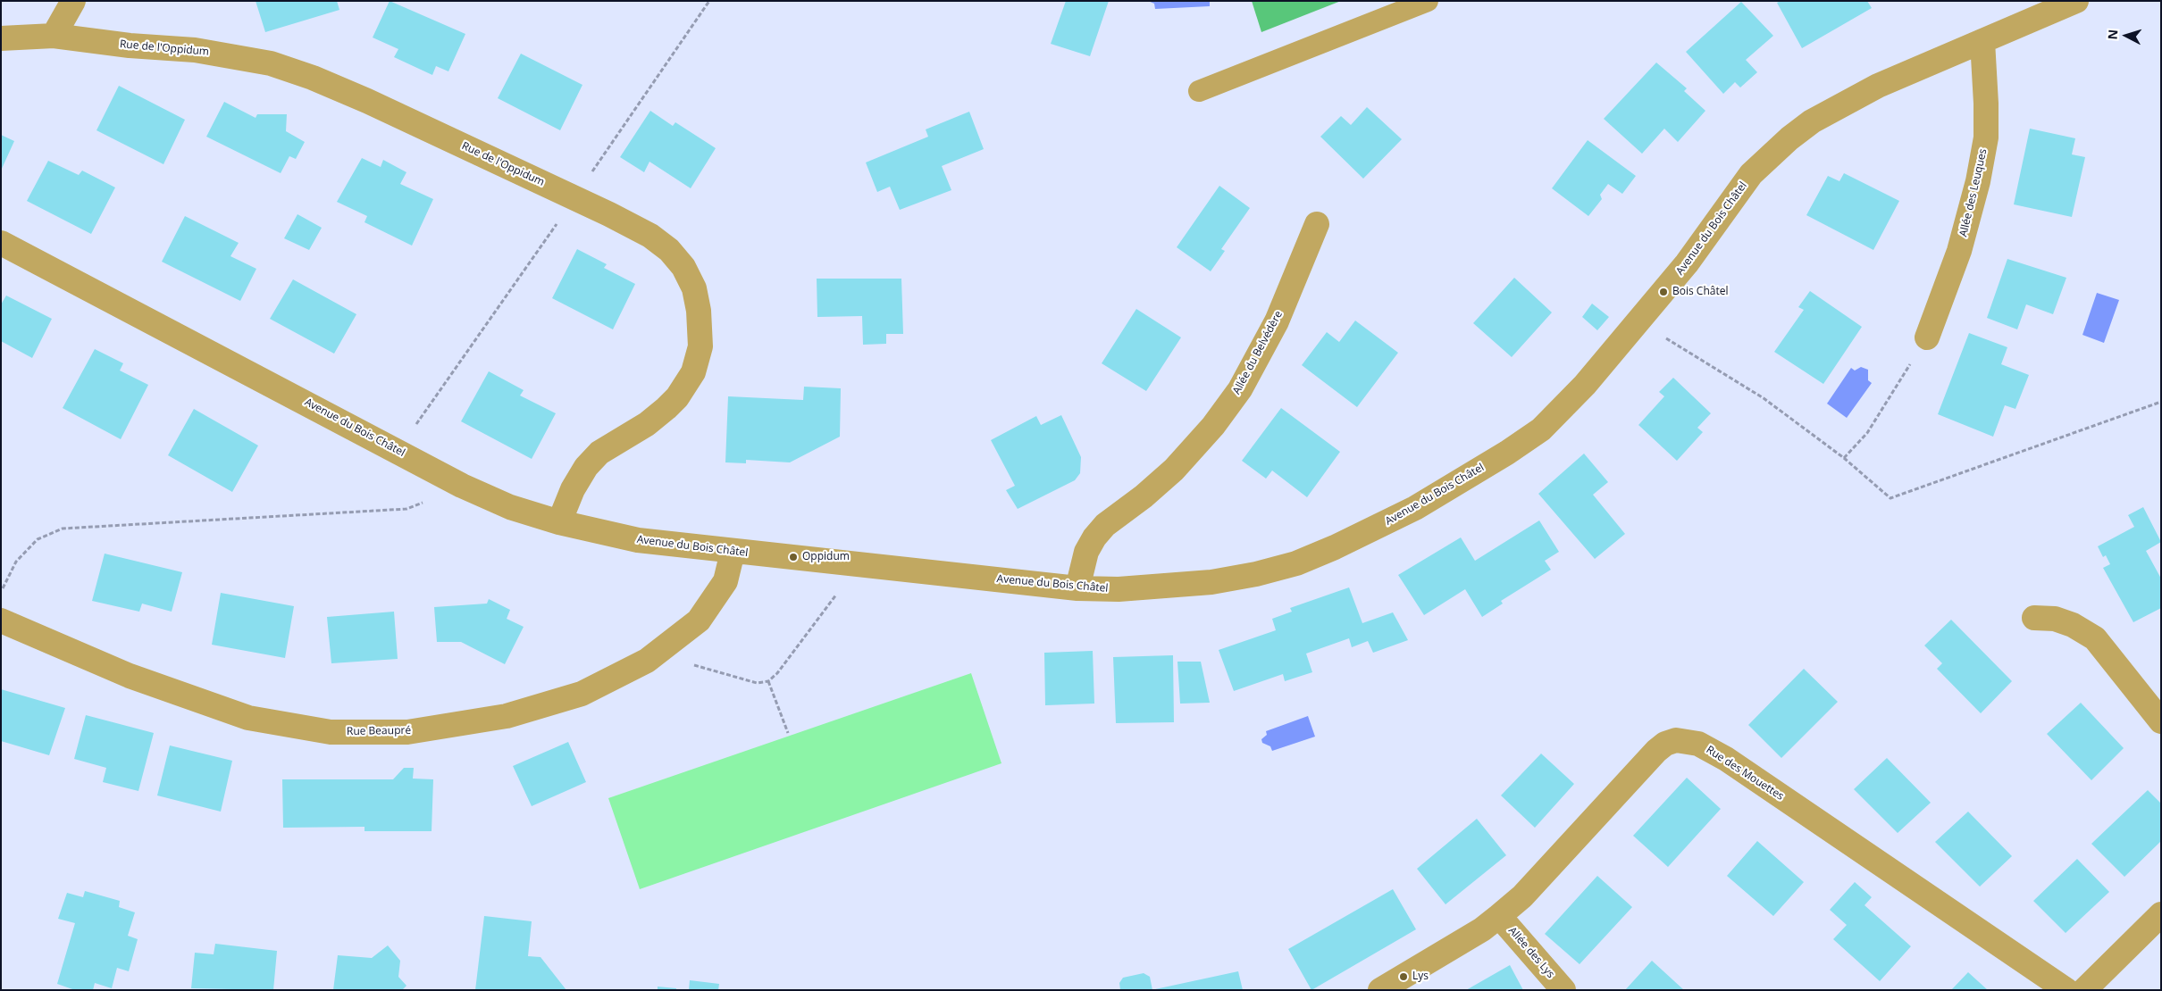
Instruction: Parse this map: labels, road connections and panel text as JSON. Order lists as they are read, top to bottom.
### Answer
{
  "streets": {
    "street": [
      "Rue de l'Oppidum",
      "Allée des Leuques",
      "Avenue du Bois Châtel",
      "Allée du Belvédère",
      "Rue Beaupré",
      "Rue des Mouettes",
      "Allée des Lys"
    ]
  },
  "crossings": [
    ["Rue de l'Oppidum", "Avenue du Bois Châtel"],
    ["Allée des Leuques", "Avenue du Bois Châtel"],
    ["Avenue du Bois Châtel", "Allée du Belvédère"],
    ["Avenue du Bois Châtel", "Rue Beaupré"],
    ["Rue des Mouettes", "Allée des Lys"]
  ],
  "places": ["Bois Châtel", "Oppidum", "Lys"],
  "north": "left"
}
